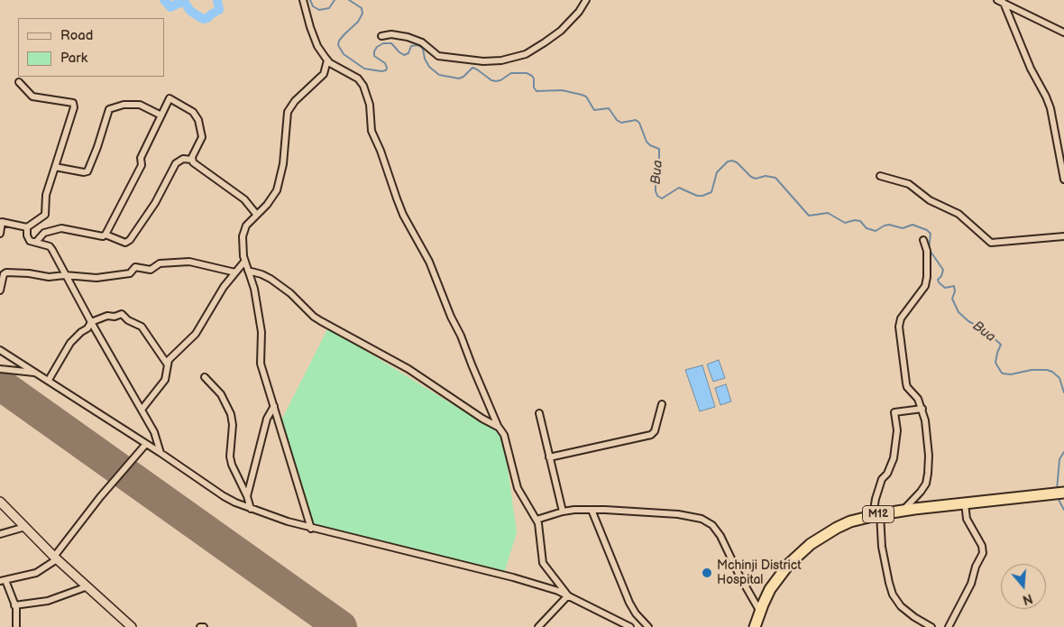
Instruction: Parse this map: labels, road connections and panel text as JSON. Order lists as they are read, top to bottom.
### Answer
{
  "streets": {
    "highway": ["M12"]
  },
  "water": ["Bua"],
  "places": ["Mchinji District Hospital"],
  "legend": ["Road", "Park"],
  "north": "bottom"
}
